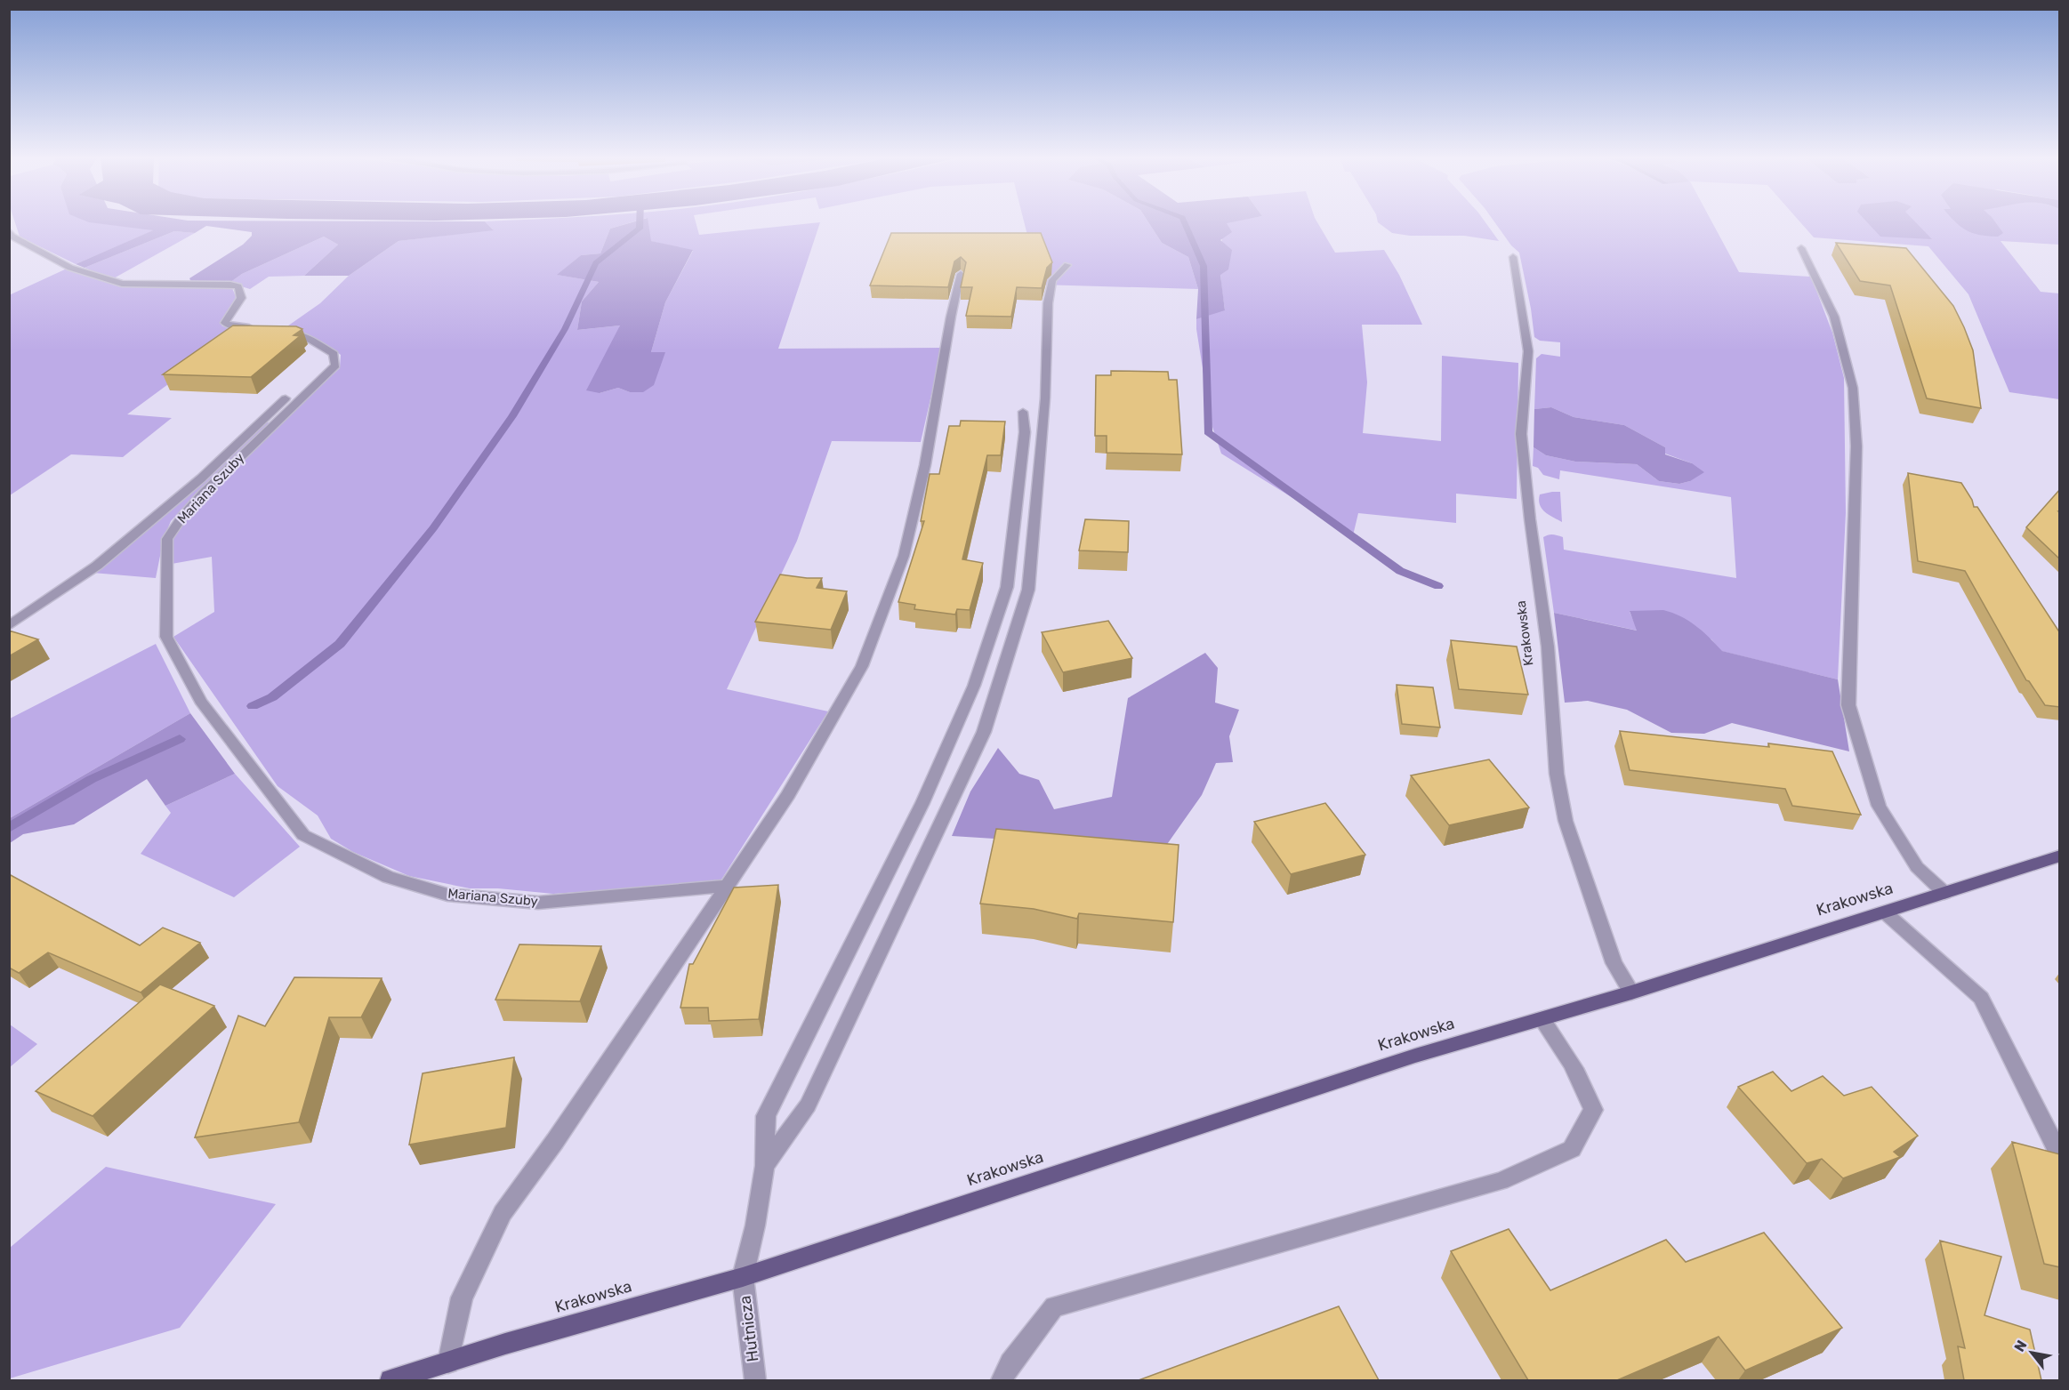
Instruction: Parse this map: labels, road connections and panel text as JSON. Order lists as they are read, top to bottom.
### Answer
{
  "streets": {
    "main road": ["Krakowska"],
    "street": ["Mariana Szuby", "Hutnicza"]
  },
  "crossings": [
    ["Krakowska", "Hutnicza"]
  ],
  "north": "top left"
}
